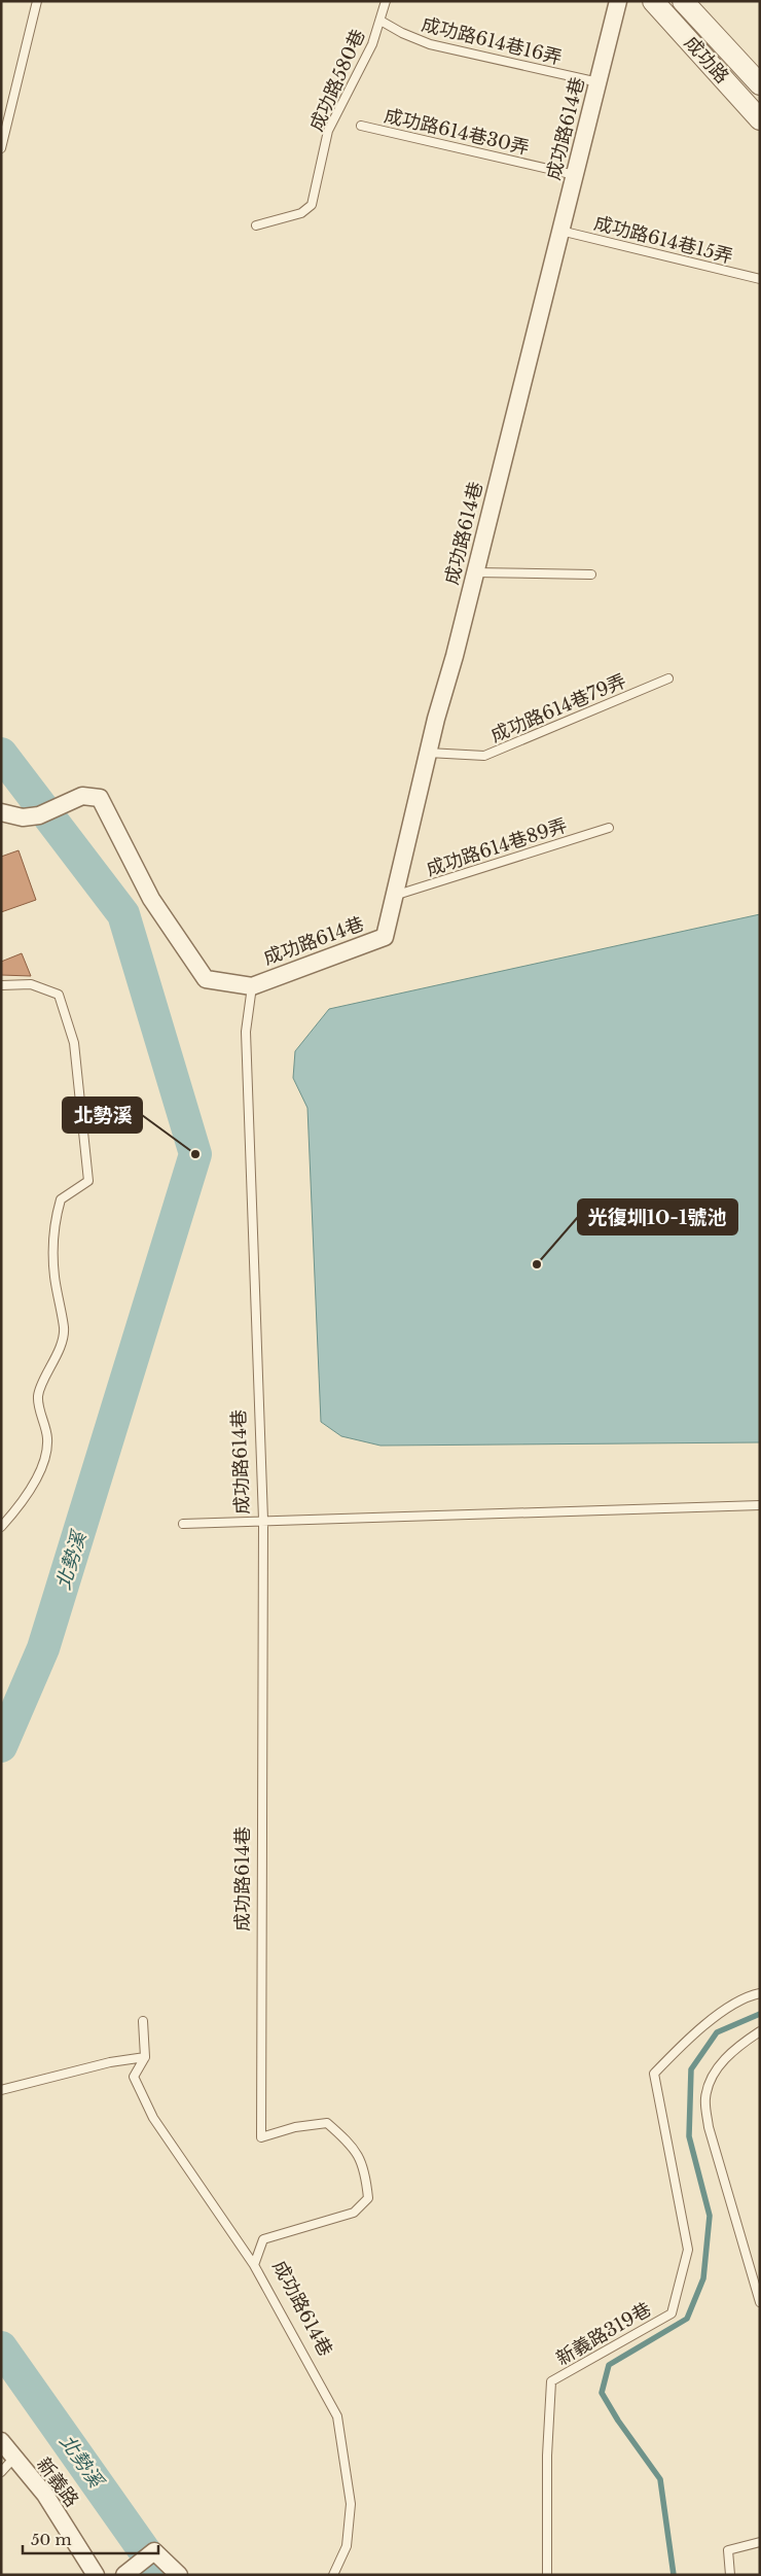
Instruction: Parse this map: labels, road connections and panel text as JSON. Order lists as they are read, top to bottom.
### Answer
{
  "streets": {
    "street": ["成功路", "成功路614巷", "新義路"],
    "lane": [
      "成功路614巷16弄",
      "成功路580巷",
      "成功路614巷30弄",
      "成功路614巷15弄",
      "成功路614巷79弄",
      "成功路614巷89弄",
      "新義路319巷"
    ]
  },
  "crossings": [
    ["成功路614巷16弄", "成功路580巷"],
    ["成功路614巷16弄", "成功路614巷"],
    ["成功路614巷", "成功路614巷30弄"],
    ["成功路614巷", "成功路614巷15弄"],
    ["成功路614巷", "成功路614巷79弄"],
    ["成功路614巷", "成功路614巷89弄"]
  ],
  "water": ["北勢溪"],
  "places": ["北勢溪", "光復圳10-1號池"],
  "scale_bar": "50 m"
}
